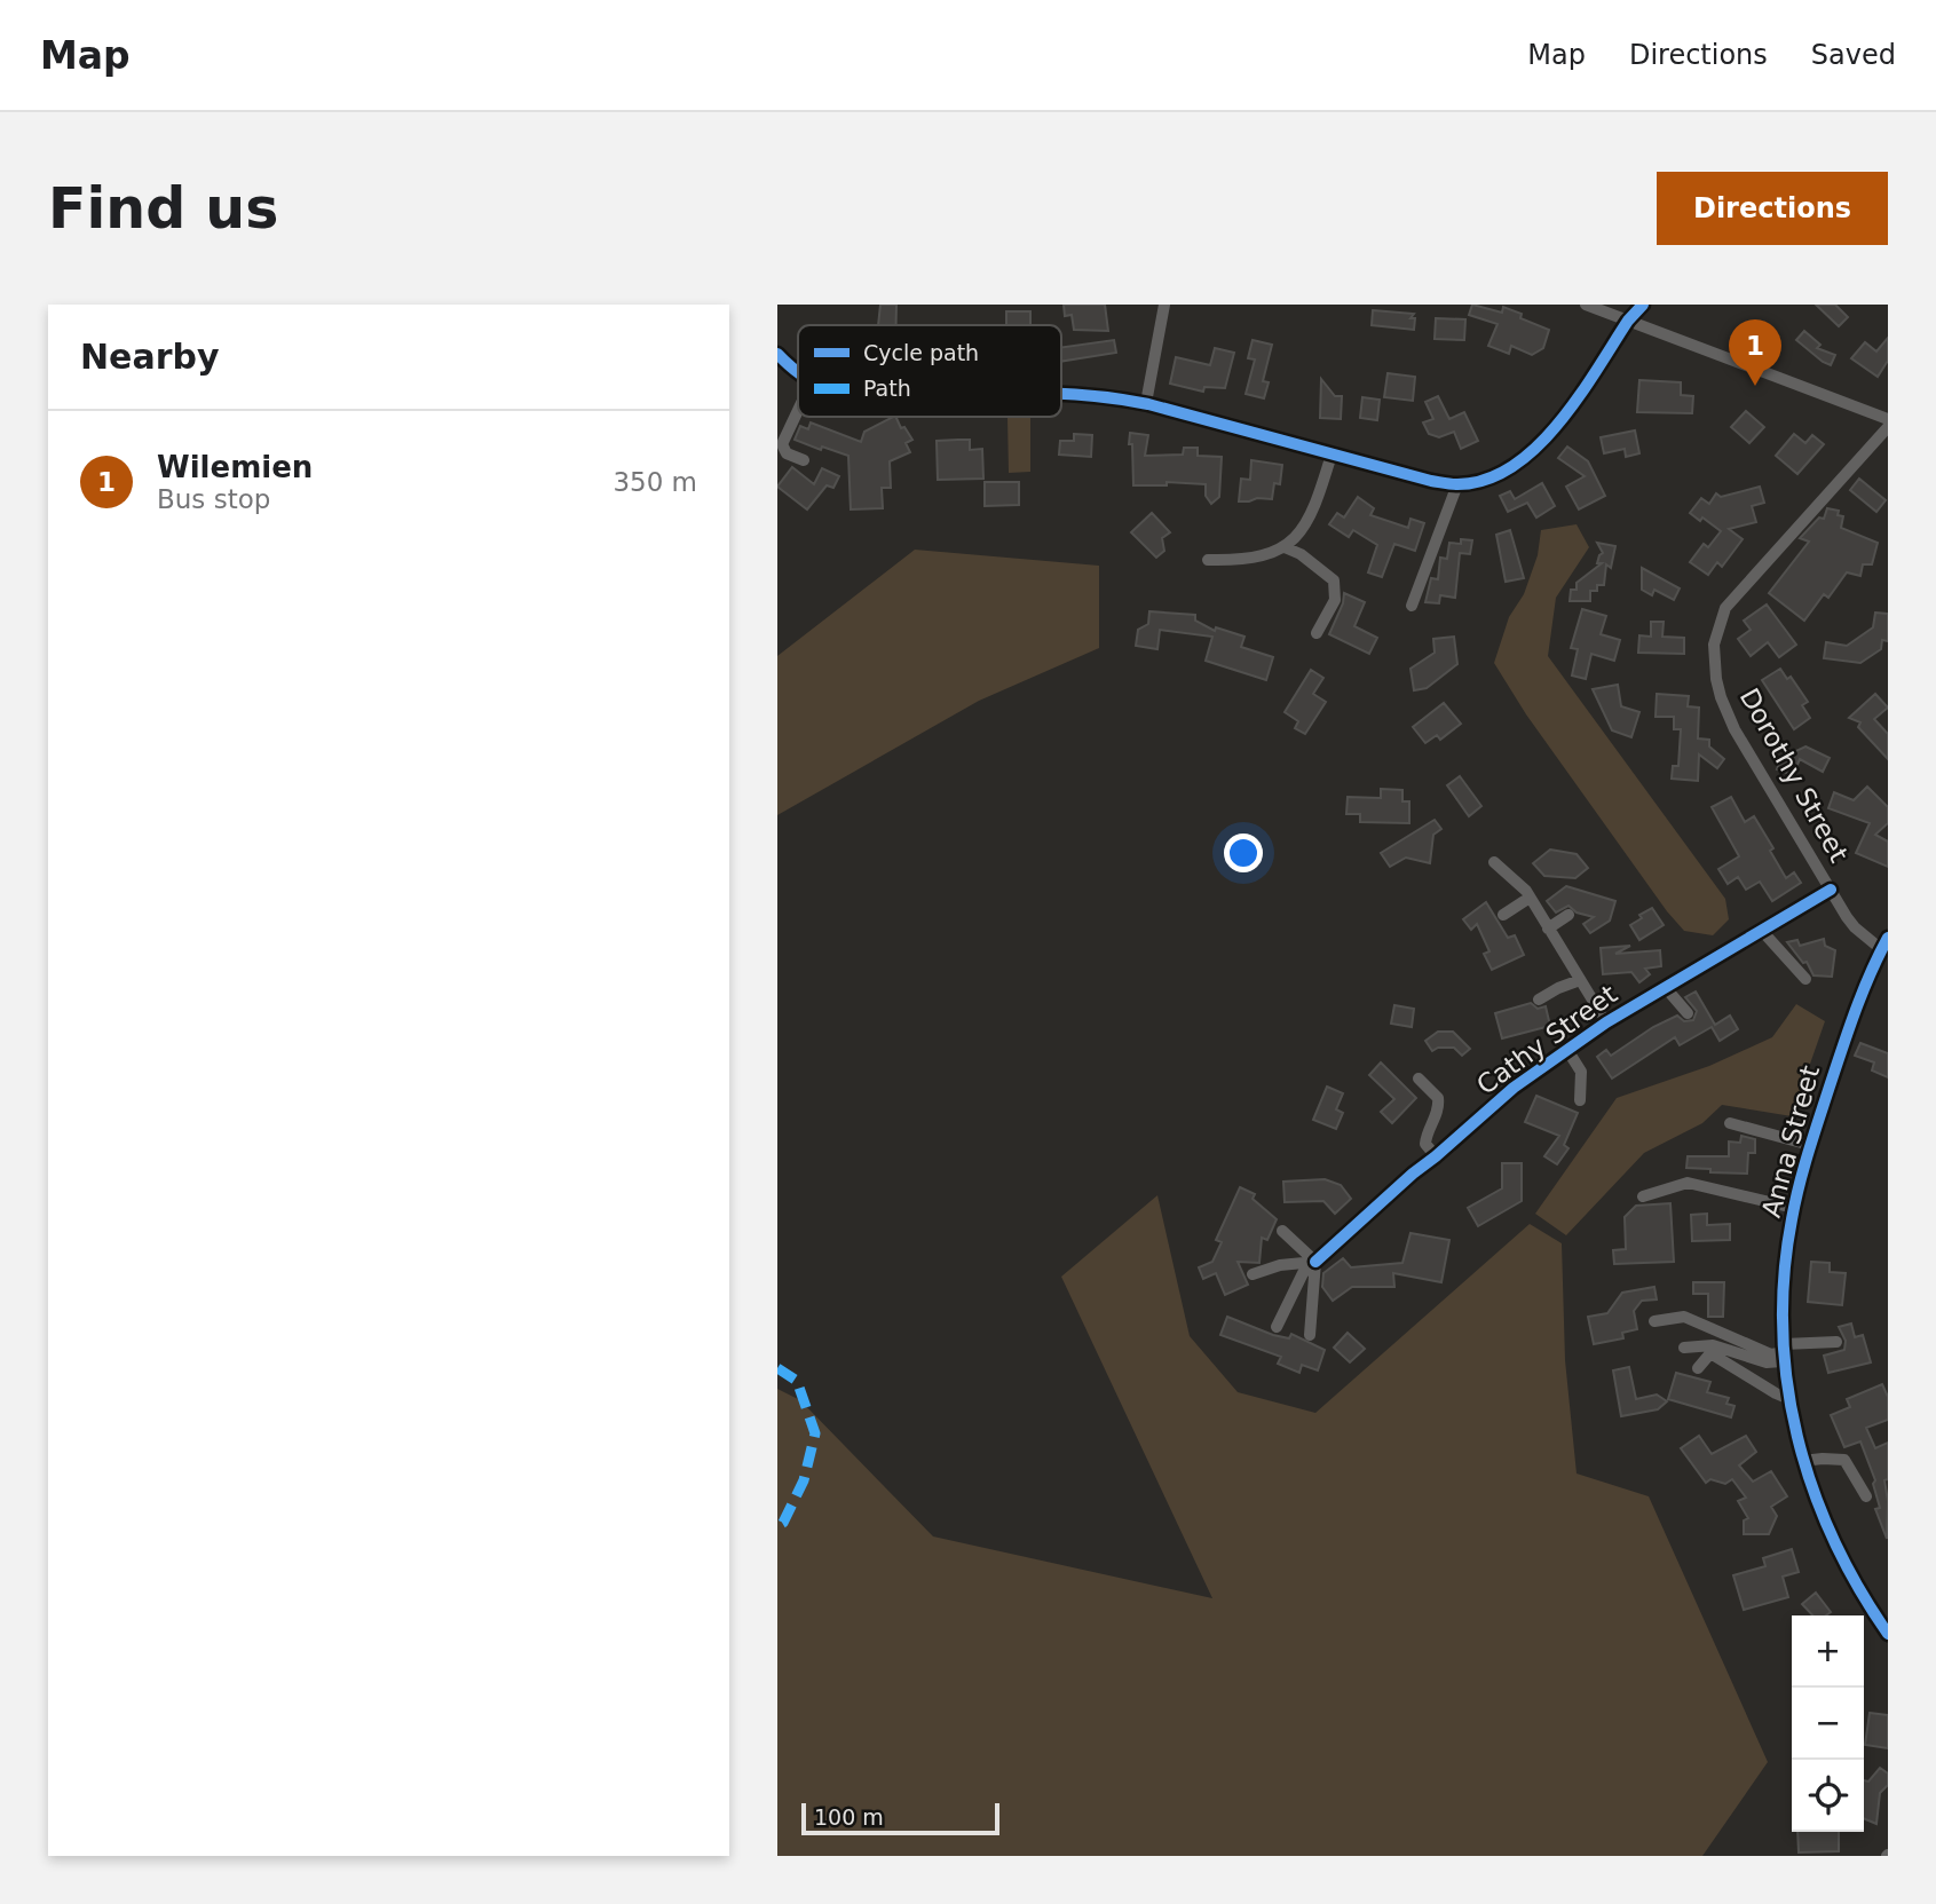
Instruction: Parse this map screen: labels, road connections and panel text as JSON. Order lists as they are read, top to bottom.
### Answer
{
  "streets": {
    "street": ["Dorothy Street", "Cathy Street", "Anna Street"]
  },
  "crossings": [
    ["Dorothy Street", "Cathy Street"],
    ["Dorothy Street", "Anna Street"]
  ],
  "legend": ["Cycle path", "Path"],
  "scale_bar": "100 m",
  "page": {
    "header": "Map",
    "nav": ["Map", "Directions", "Saved"],
    "buttons": "Directions",
    "title": "Find us",
    "heading": "Nearby",
    "pins": "1",
    "list": [
      {
        "mark": "1",
        "name": "Wilemien",
        "note": "Bus stop",
        "value": "350 m"
      }
    ],
    "map_buttons": ["+", "−"],
    "scale": "100 m"
  }
}
